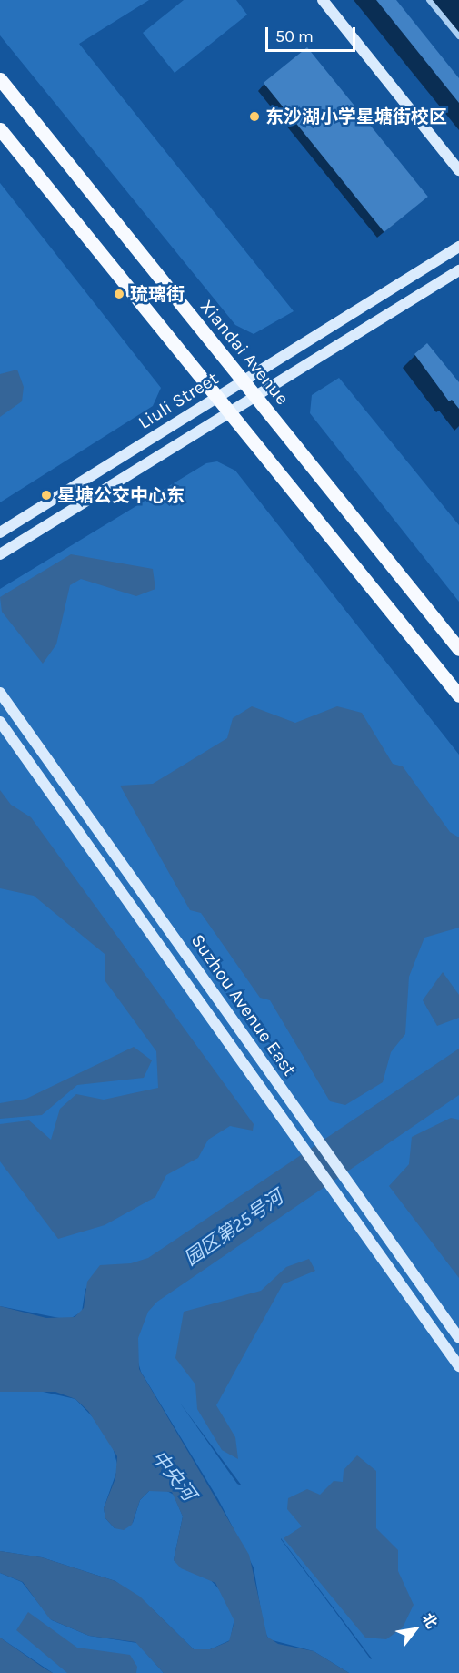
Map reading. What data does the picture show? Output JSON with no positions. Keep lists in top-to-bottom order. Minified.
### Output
{"streets":{"main road":["Xiandai Avenue","Liuli Street","Suzhou Avenue East"]},"crossings":[["Xiandai Avenue","Liuli Street"]],"water":["园区第25号河","中央河"],"places":["东沙湖小学星塘街校区","琉璃街","星塘公交中心东"],"scale_bar":"50 m","north":"top right"}
